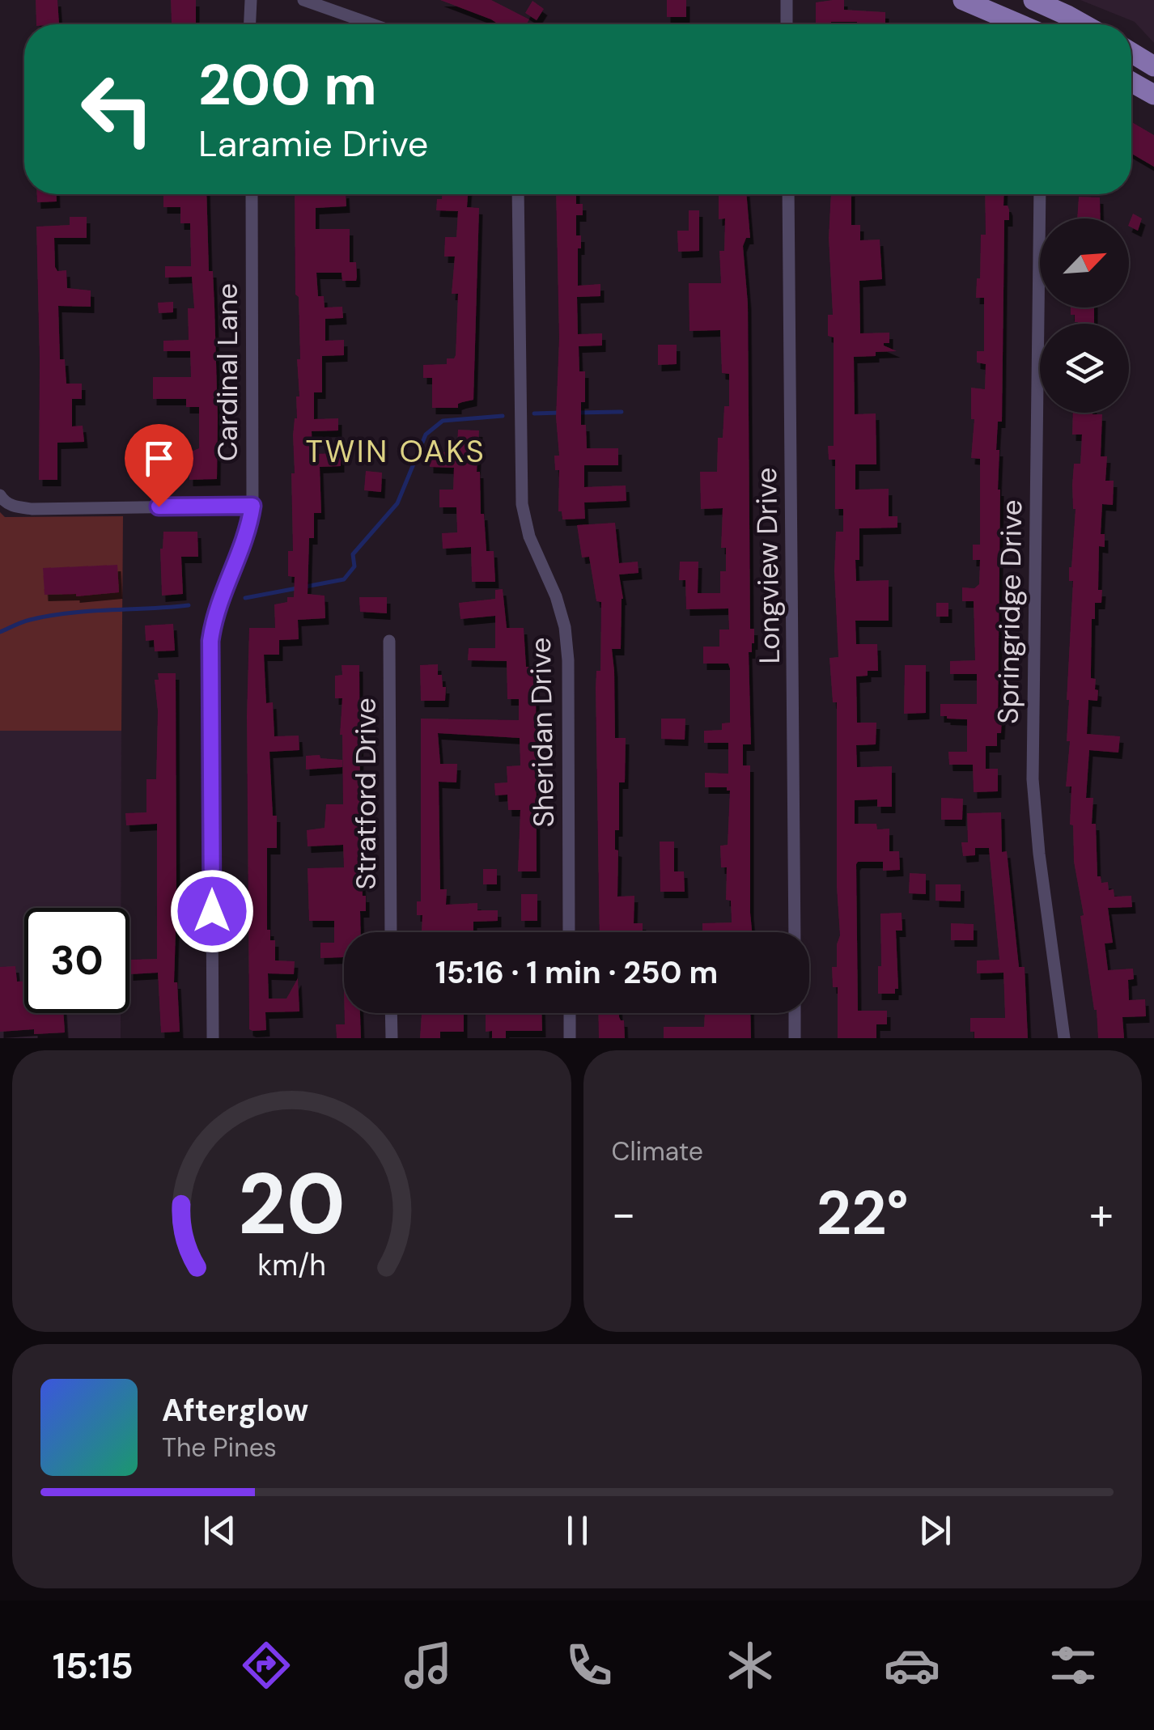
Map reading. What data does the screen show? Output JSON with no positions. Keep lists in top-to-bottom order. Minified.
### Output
{"streets":{"street":["Cardinal Lane","Longview Drive","Springridge Drive","Sheridan Drive","Stratford Drive"]},"districts":["TWIN OAKS"],"north":"top right","page":{"turn":["200 m","Laramie Drive"],"limit":"30","trip":"15:16 · 1 min · 250 m","tile":"Climate","heat":["−","22°","+"],"song":["Afterglow","The Pines"],"tabs":"15:15","gauge":["20","km/h"]}}
